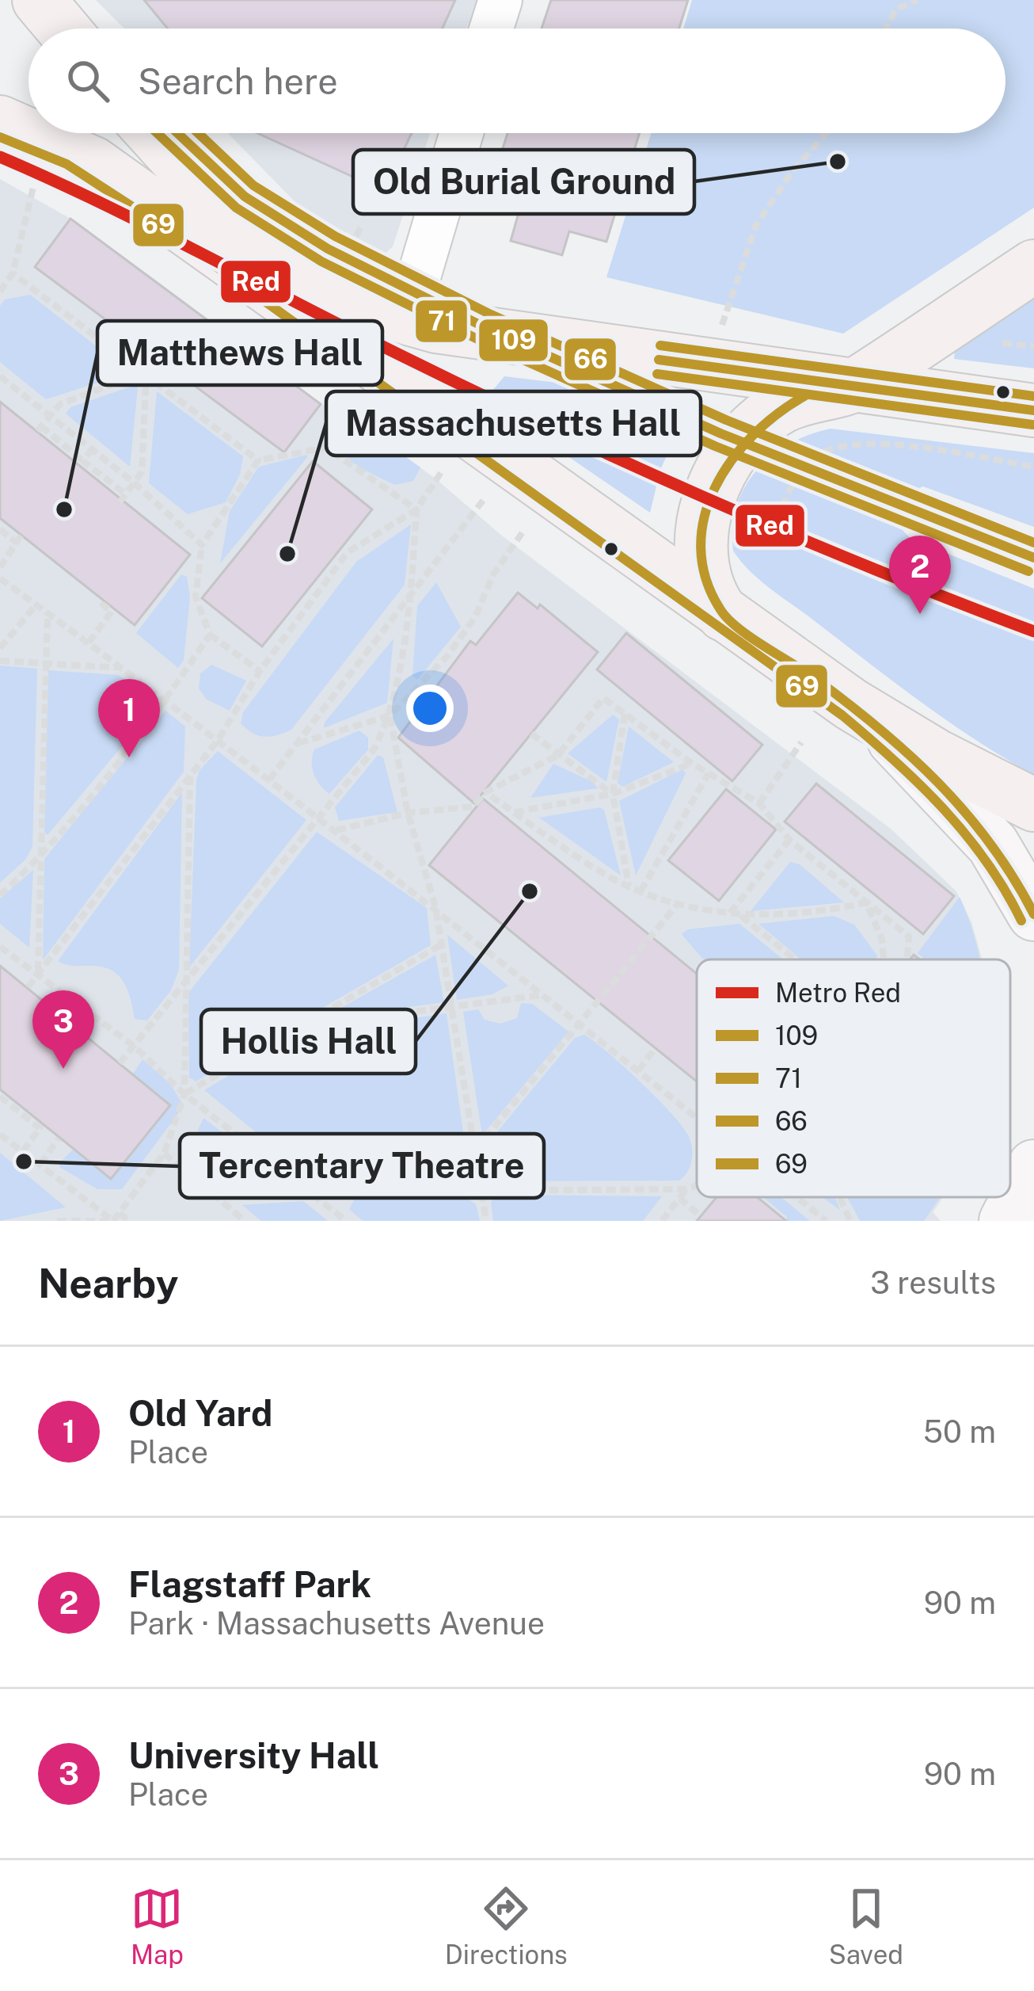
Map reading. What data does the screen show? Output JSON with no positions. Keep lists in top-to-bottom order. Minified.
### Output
{"places":["Old Burial Ground","Matthews Hall","Massachusetts Hall","Hollis Hall","Tercentary Theatre"],"lines":["transit line 109","transit line 71","transit line 66","transit line 69","metro line Red"],"legend":["Metro Red","109","71","66","69"],"page":{"search":"Search here","pins":["2","1","3"],"heading":["Nearby","3 results"],"list":[{"mark":"1","name":"Old Yard","note":"Place","value":"50 m"},{"mark":"2","name":"Flagstaff Park","note":"Park · Massachusetts Avenue","value":"90 m"},{"mark":"3","name":"University Hall","note":"Place","value":"90 m"}],"nav":["Map","Directions","Saved"]}}
